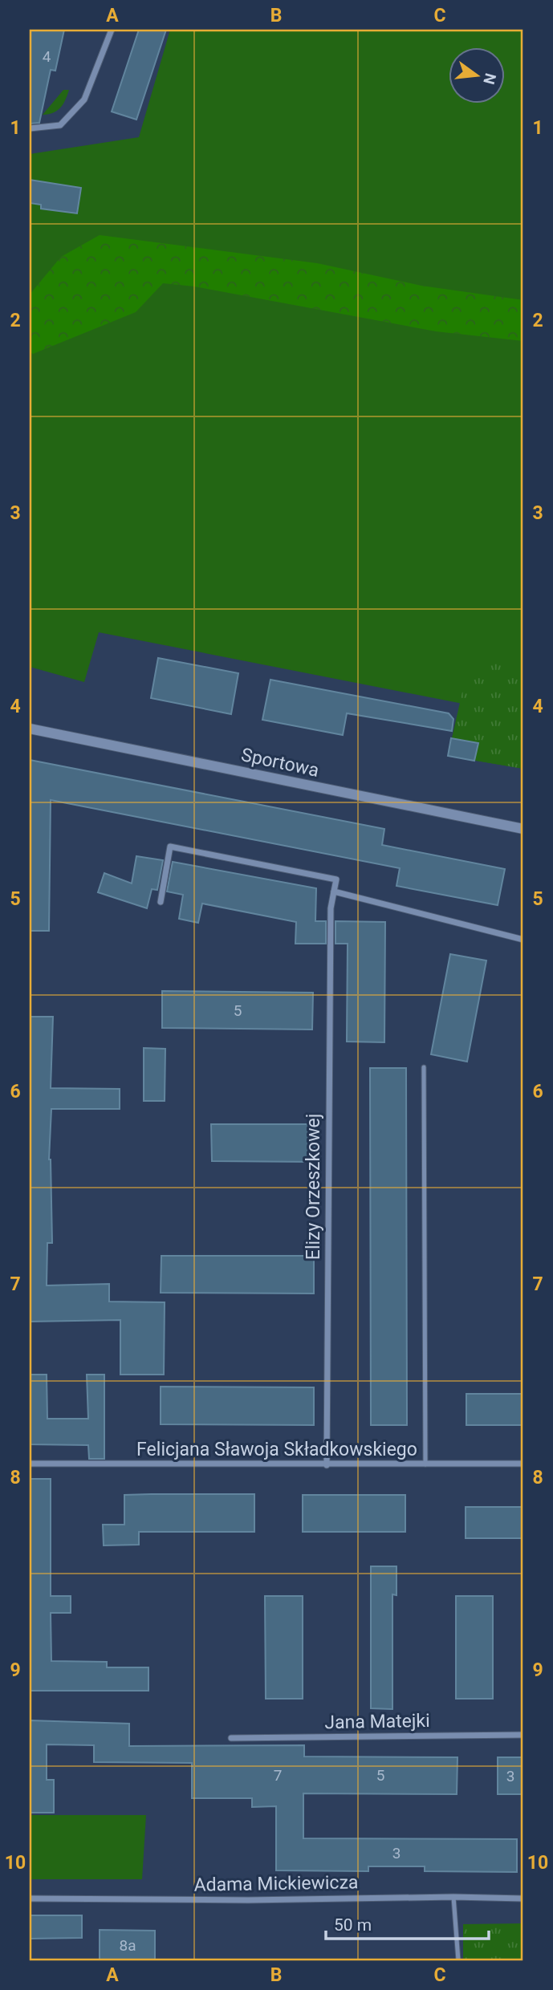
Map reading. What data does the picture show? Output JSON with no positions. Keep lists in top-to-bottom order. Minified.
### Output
{"streets":{"street":["Sportowa","Elizy Orzeszkowej","Felicjana Sławoja Składkowskiego","Jana Matejki","Adama Mickiewicza"]},"crossings":[["Elizy Orzeszkowej","Felicjana Sławoja Składkowskiego"]],"house_numbers":["4","5","7","5","3","3","8a"],"scale_bar":"50 m","north":"right","grid":{"columns":["A","B","C"],"rows":["1","2","3","4","5","6","7","8","9","10"]}}
